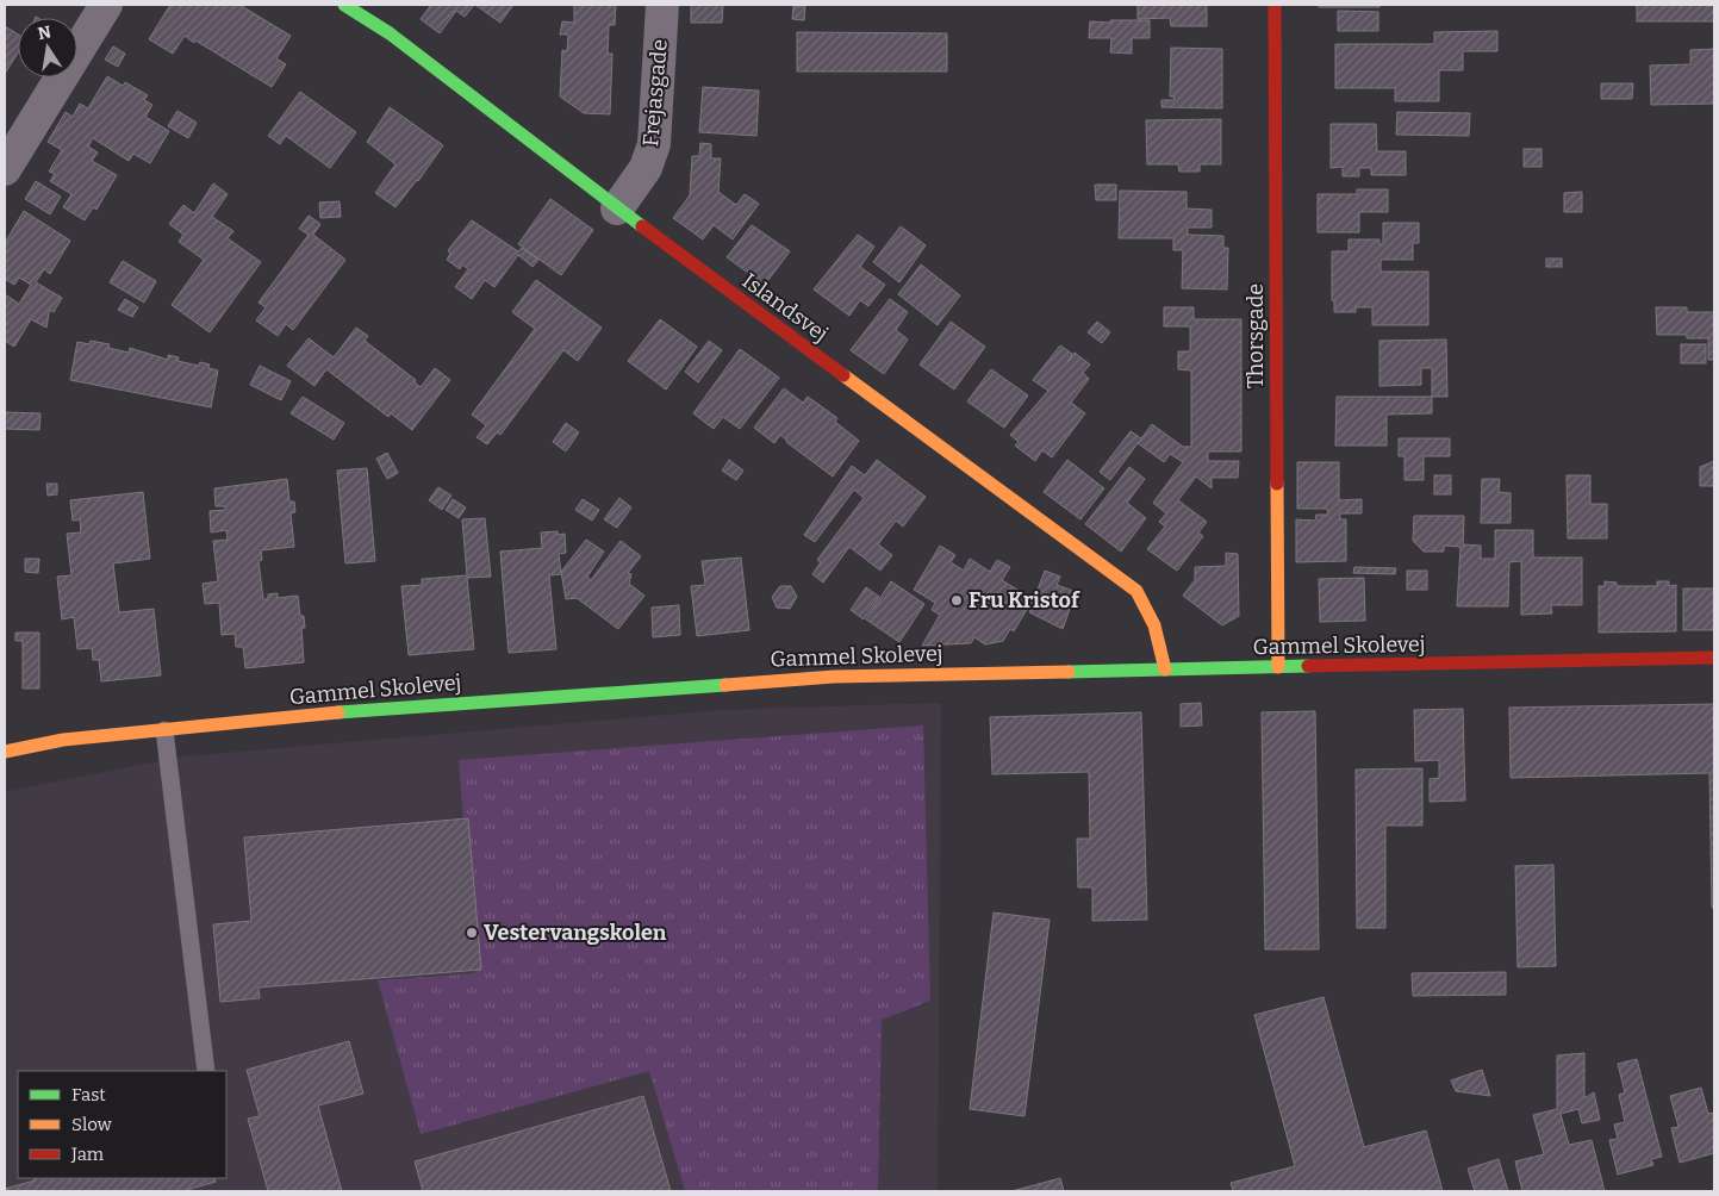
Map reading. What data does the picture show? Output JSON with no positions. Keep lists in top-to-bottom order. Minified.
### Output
{"streets":{"street":["Frejasgade","Islandsvej","Thorsgade","Gammel Skolevej"]},"crossings":[["Frejasgade","Islandsvej"],["Islandsvej","Gammel Skolevej"],["Thorsgade","Gammel Skolevej"]],"places":["Fru Kristof","Vestervangskolen"],"legend":["Fast","Slow","Jam"],"north":"top"}
